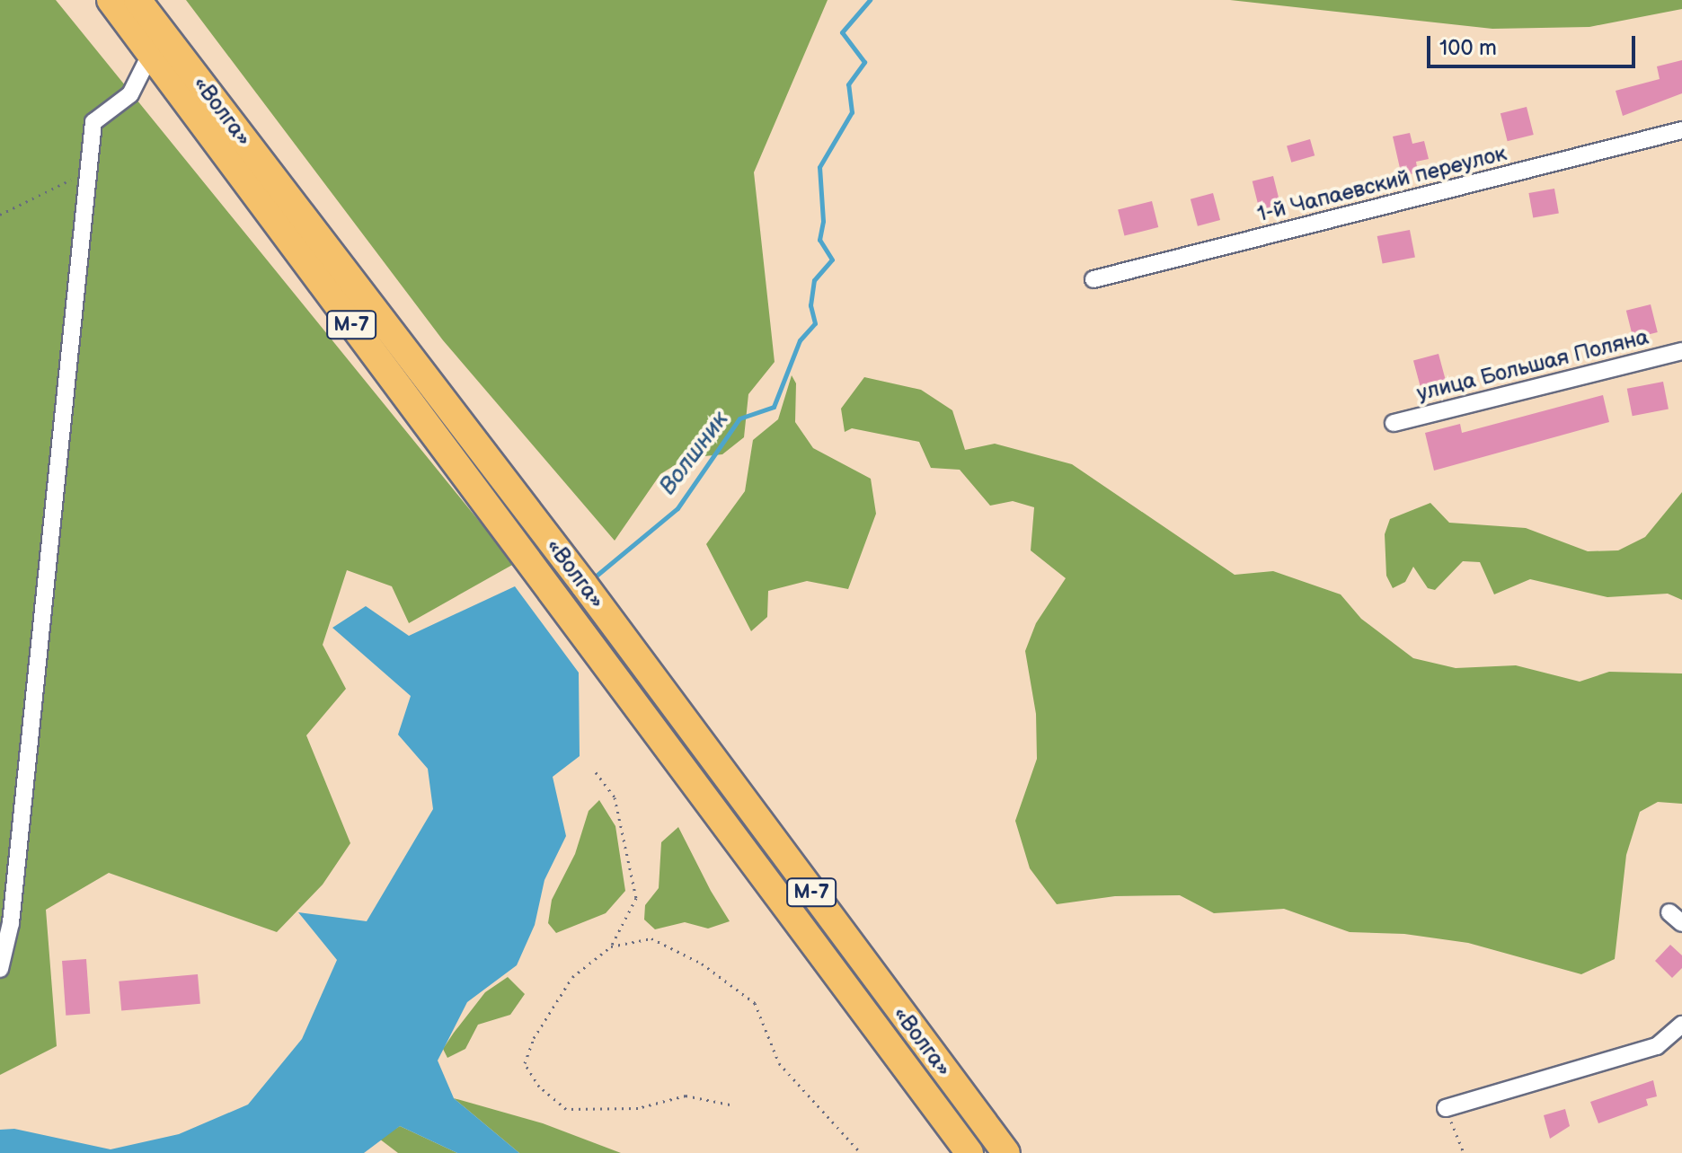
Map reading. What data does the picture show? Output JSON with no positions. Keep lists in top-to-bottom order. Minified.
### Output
{"streets":{"highway":["«Волга»","М-7"],"street":["1-й Чапаевский переулок","улица Большая Поляна"]},"water":["Волшник"],"scale_bar":"100 m"}
